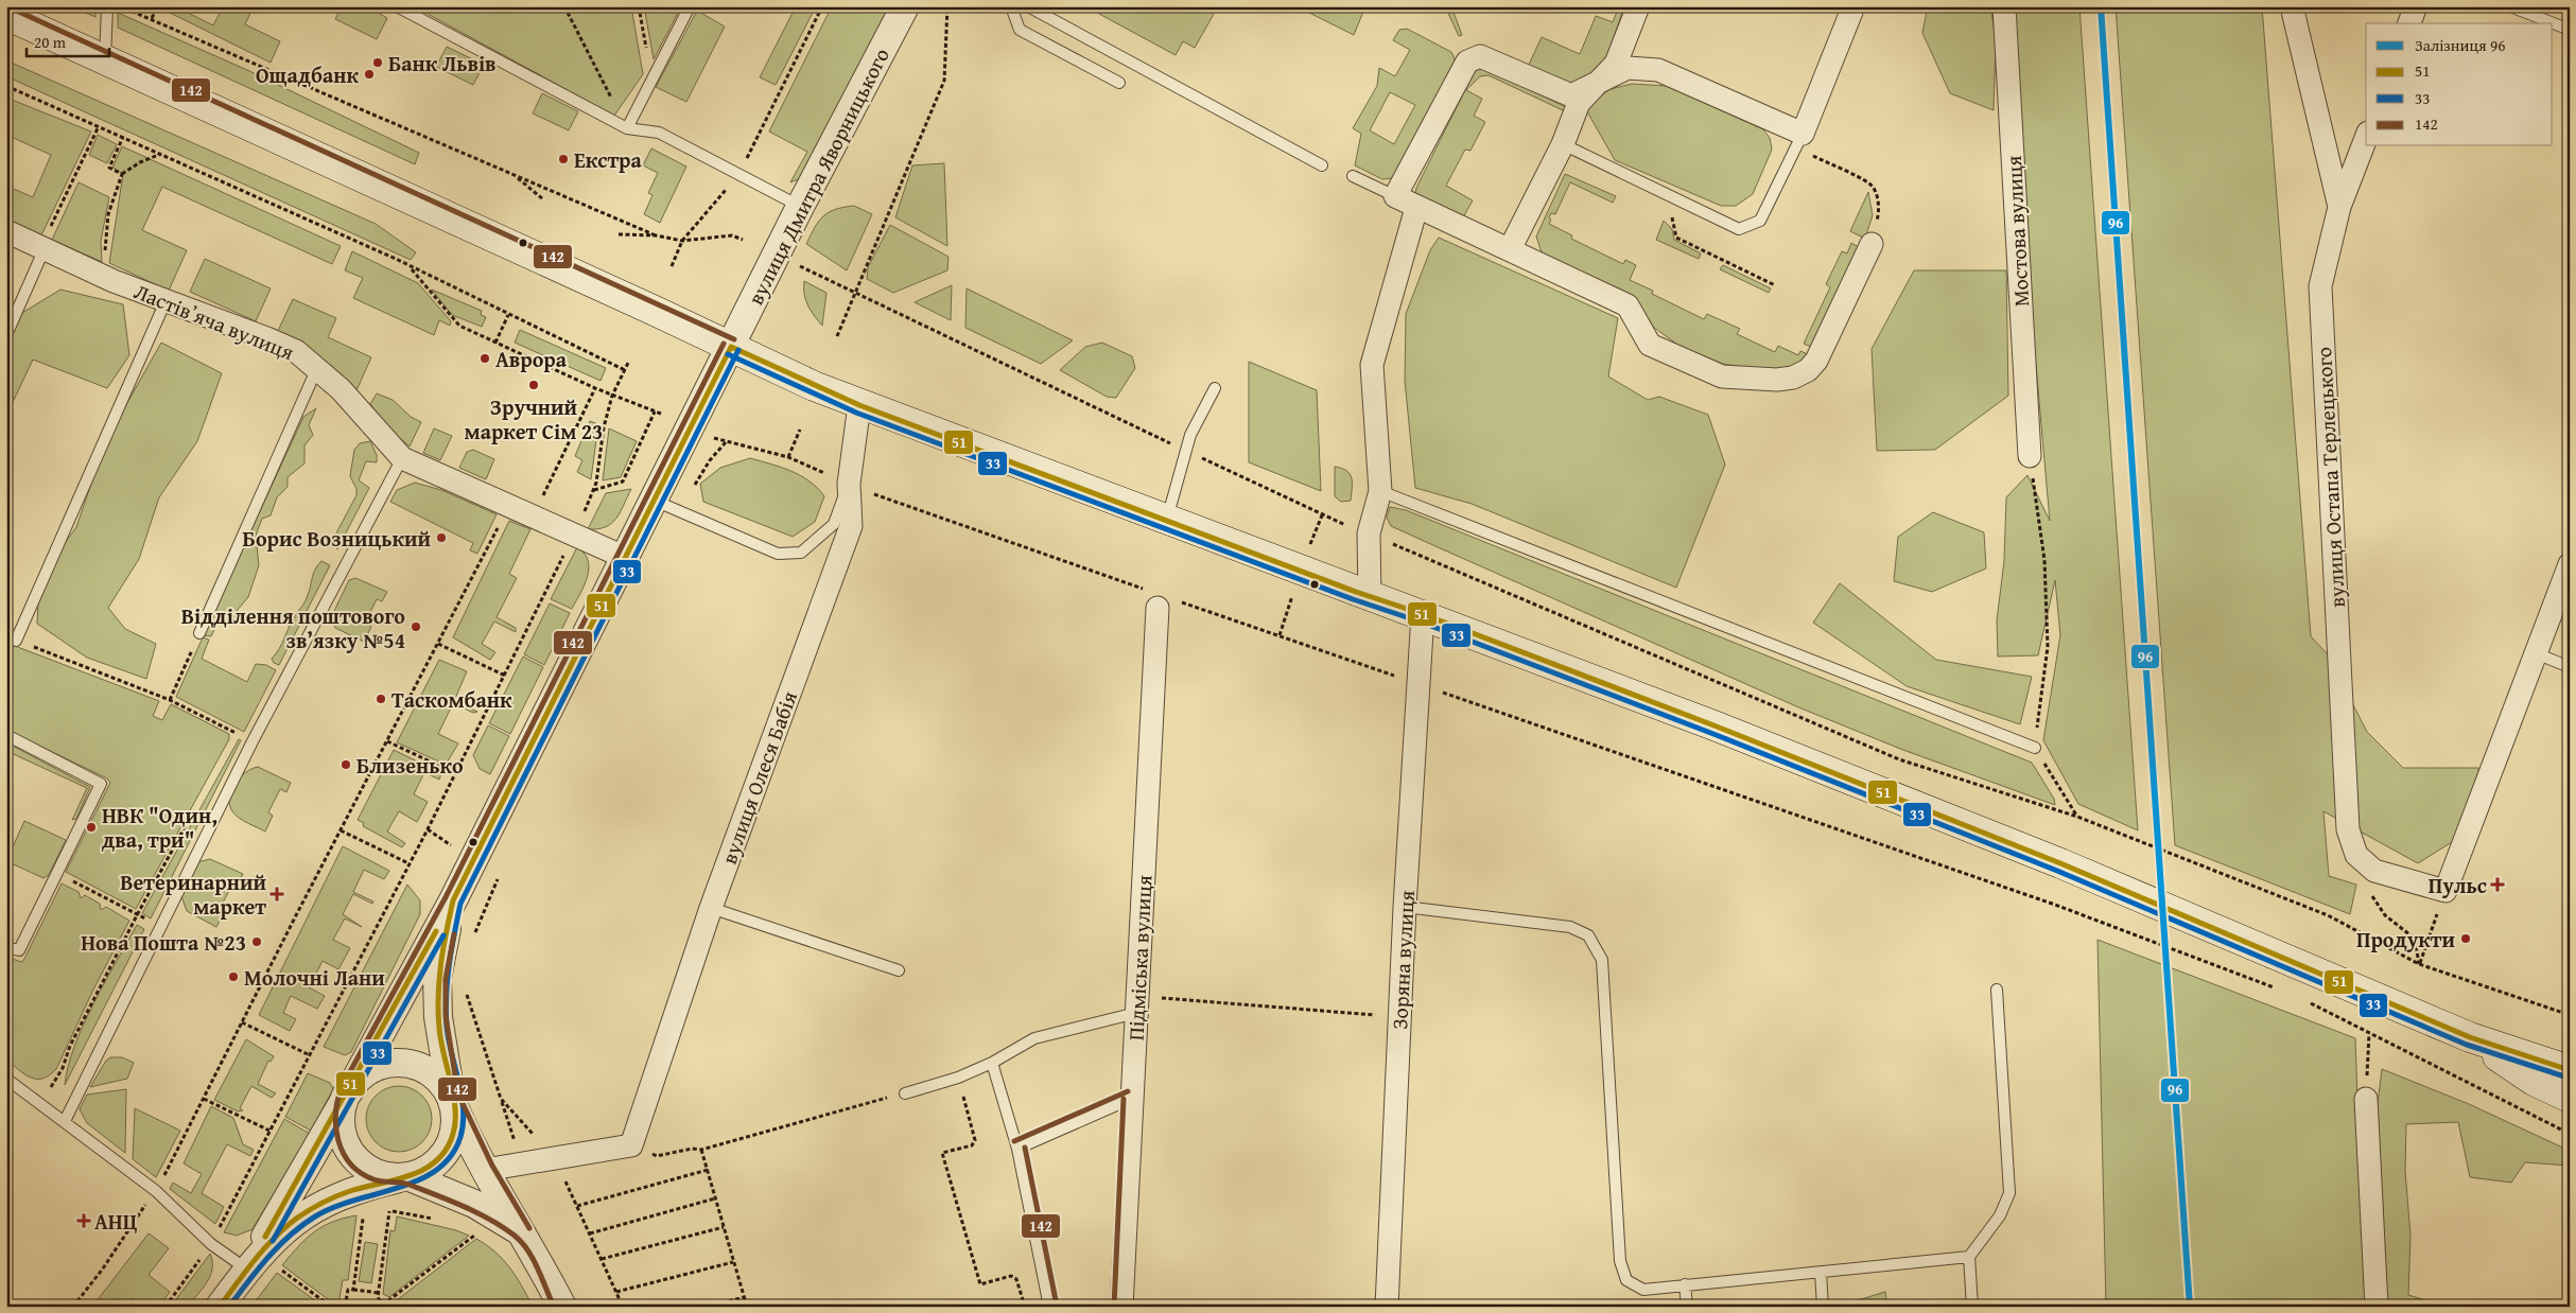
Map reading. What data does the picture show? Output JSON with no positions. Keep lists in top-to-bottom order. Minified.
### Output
{"streets":{"street":["вулиця Дмитра Яворницького","Мостова вулиця","Ластівʼяча вулиця","вулиця Остапа Терлецького","вулиця Олеся Бабія","Підміська вулиця","Зоряна вулиця"]},"crossings":[["вулиця Дмитра Яворницького","Ластівʼяча вулиця"]],"places":{"other":["Банк Львів","Ощадбанк","Екстра","Аврора","Зручний маркет Сім 23","Борис Возницький","Відділення поштового зв’язку №54","Таскомбанк","Близенько","НВК \"Один, два, три\"","Продукти","Нова Пошта №23","Молочні Лани"],"health":["Пульс","Ветеринарний маркет","АНЦ"]},"lines":["rail line 96","transit line 142","transit line 51","transit line 33"],"legend":["Залізниця 96","51","33","142"],"scale_bar":"20 m"}
